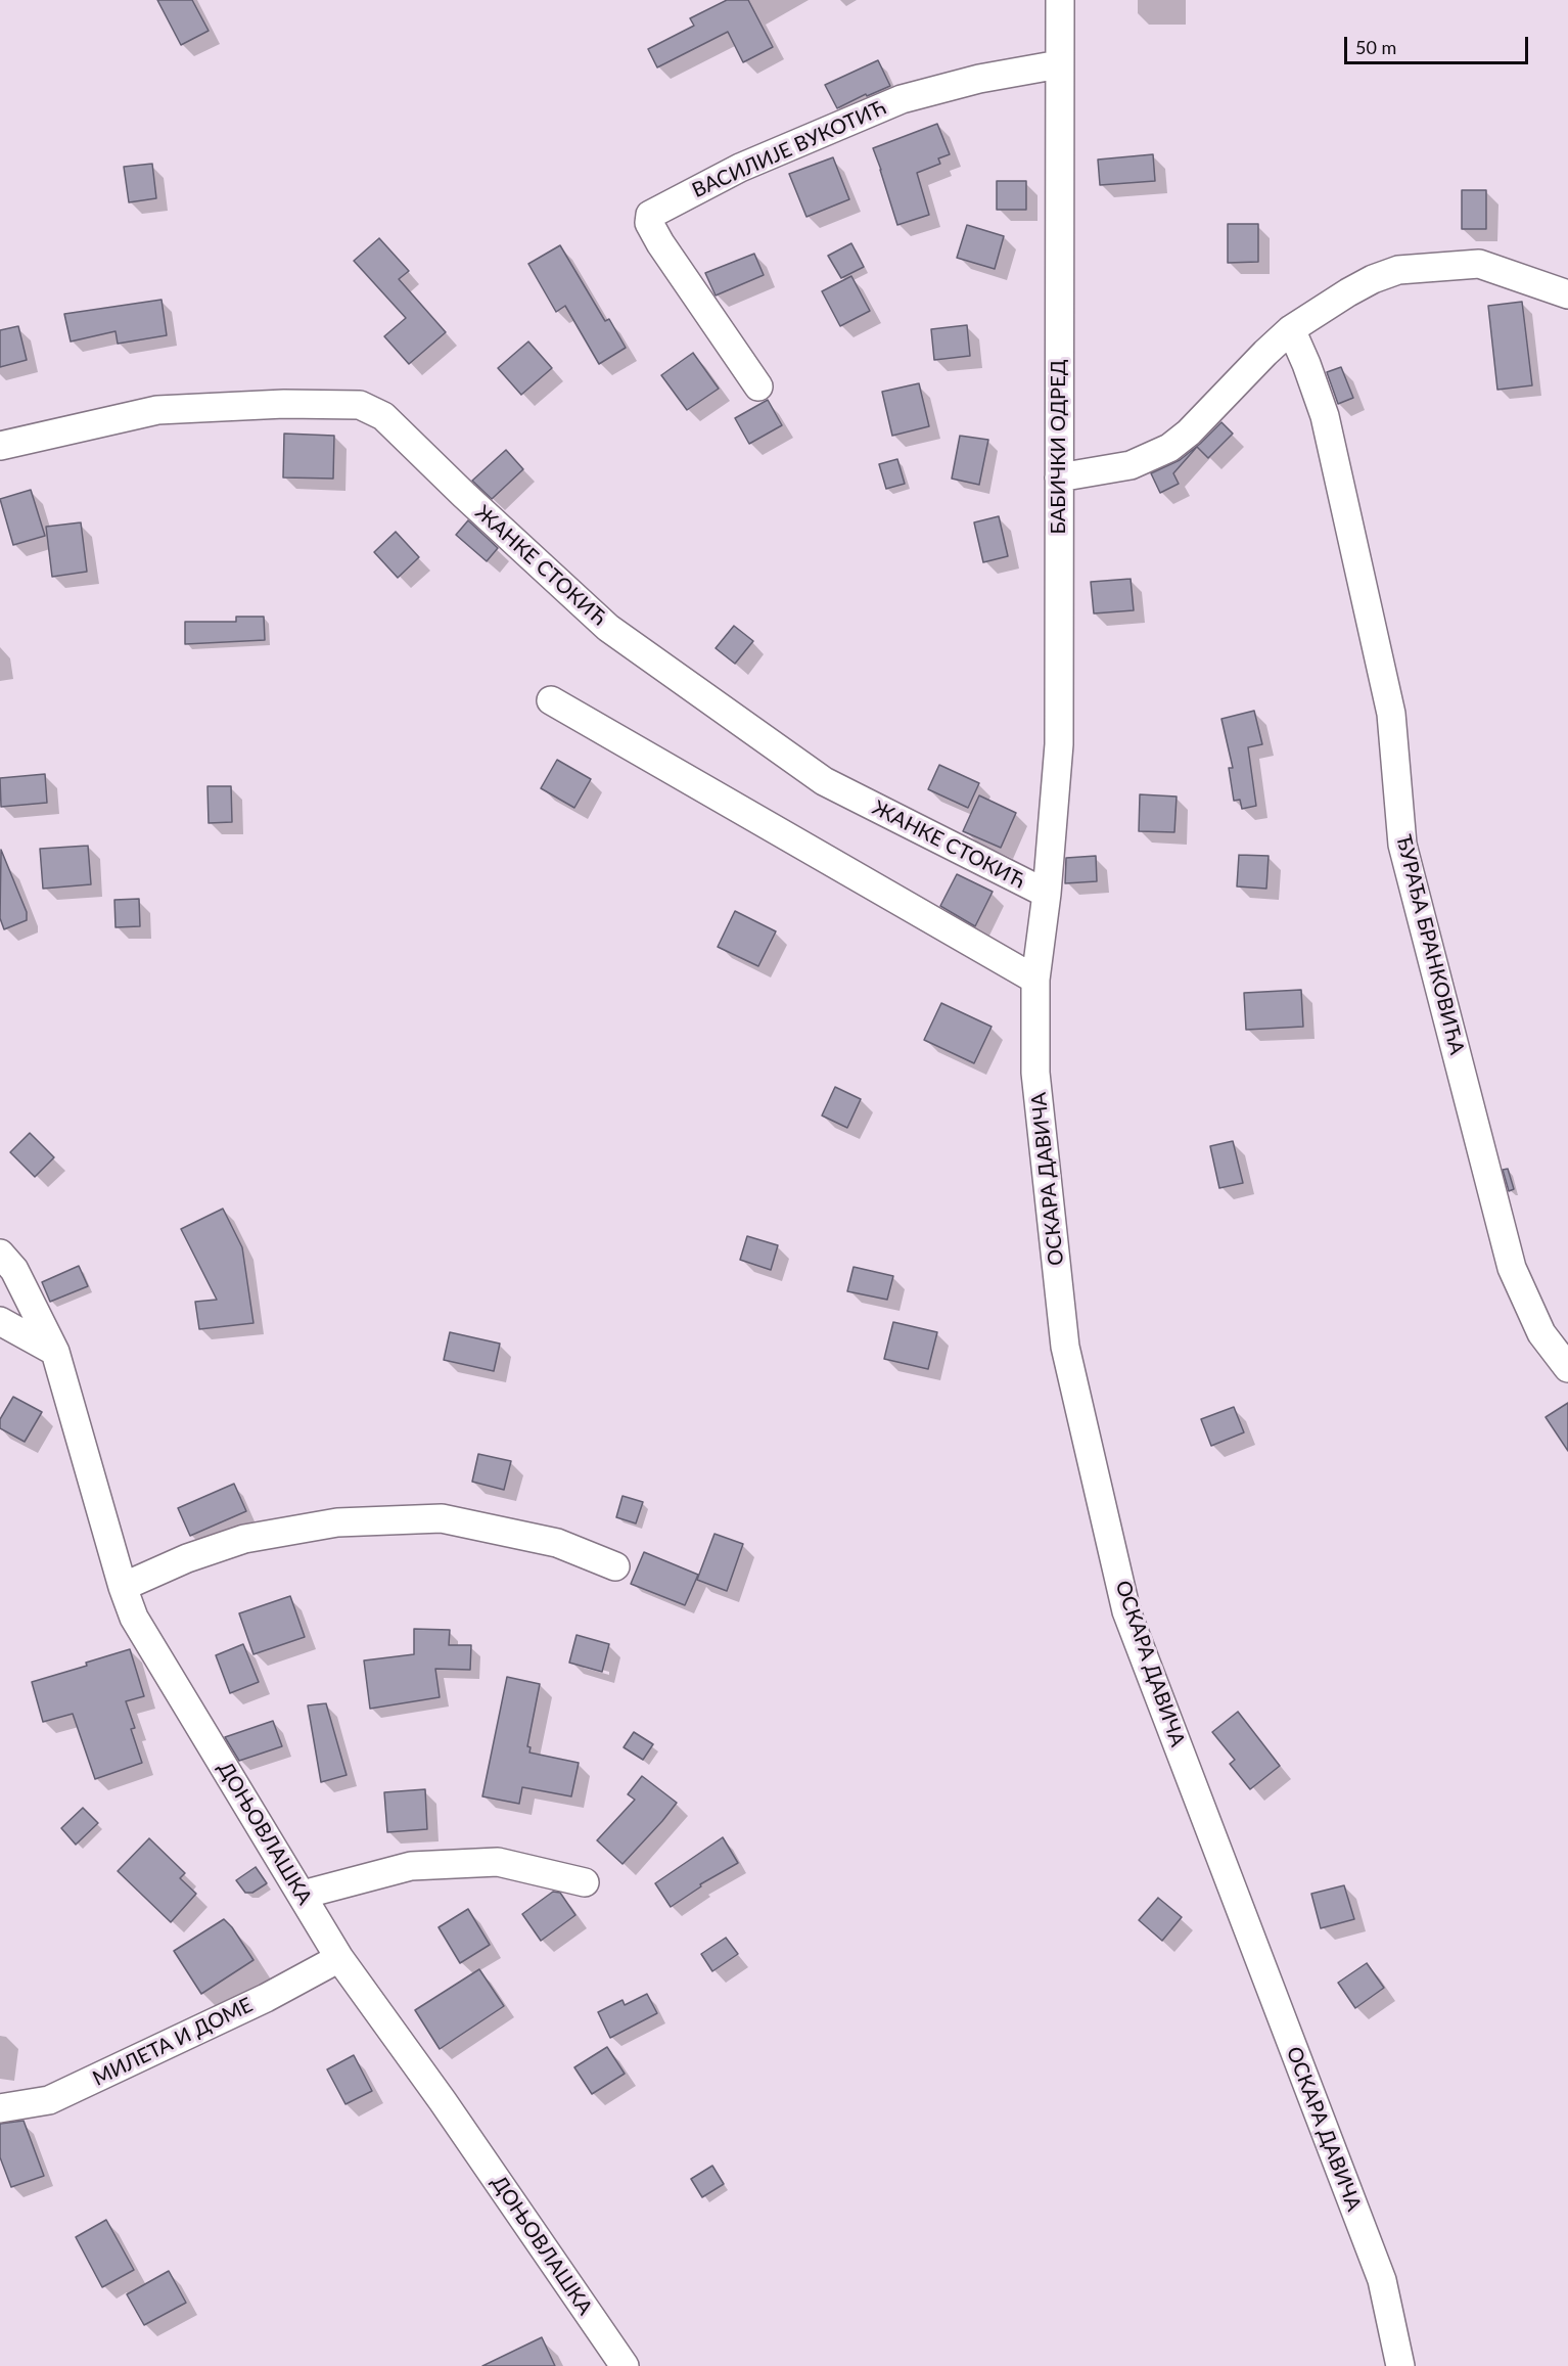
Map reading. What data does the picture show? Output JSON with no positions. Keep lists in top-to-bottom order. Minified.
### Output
{"streets":{"street":["ВАСИЛИЈЕ ВУКОТИЋ","БАБИЧКИ ОДРЕД","ЖАНКЕ СТОКИЋ","ЂУРАЂА БРАНКОВИЋА","ОСКАРА ДАВИЧА","ДОЊОВЛАШКА","МИЛЕТА И ДОМЕ"]},"crossings":[["ВАСИЛИЈЕ ВУКОТИЋ","БАБИЧКИ ОДРЕД"],["БАБИЧКИ ОДРЕД","ЖАНКЕ СТОКИЋ"],["БАБИЧКИ ОДРЕД","ОСКАРА ДАВИЧА"],["ЖАНКЕ СТОКИЋ","ОСКАРА ДАВИЧА"],["ДОЊОВЛАШКА","МИЛЕТА И ДОМЕ"]],"scale_bar":"50 m"}
